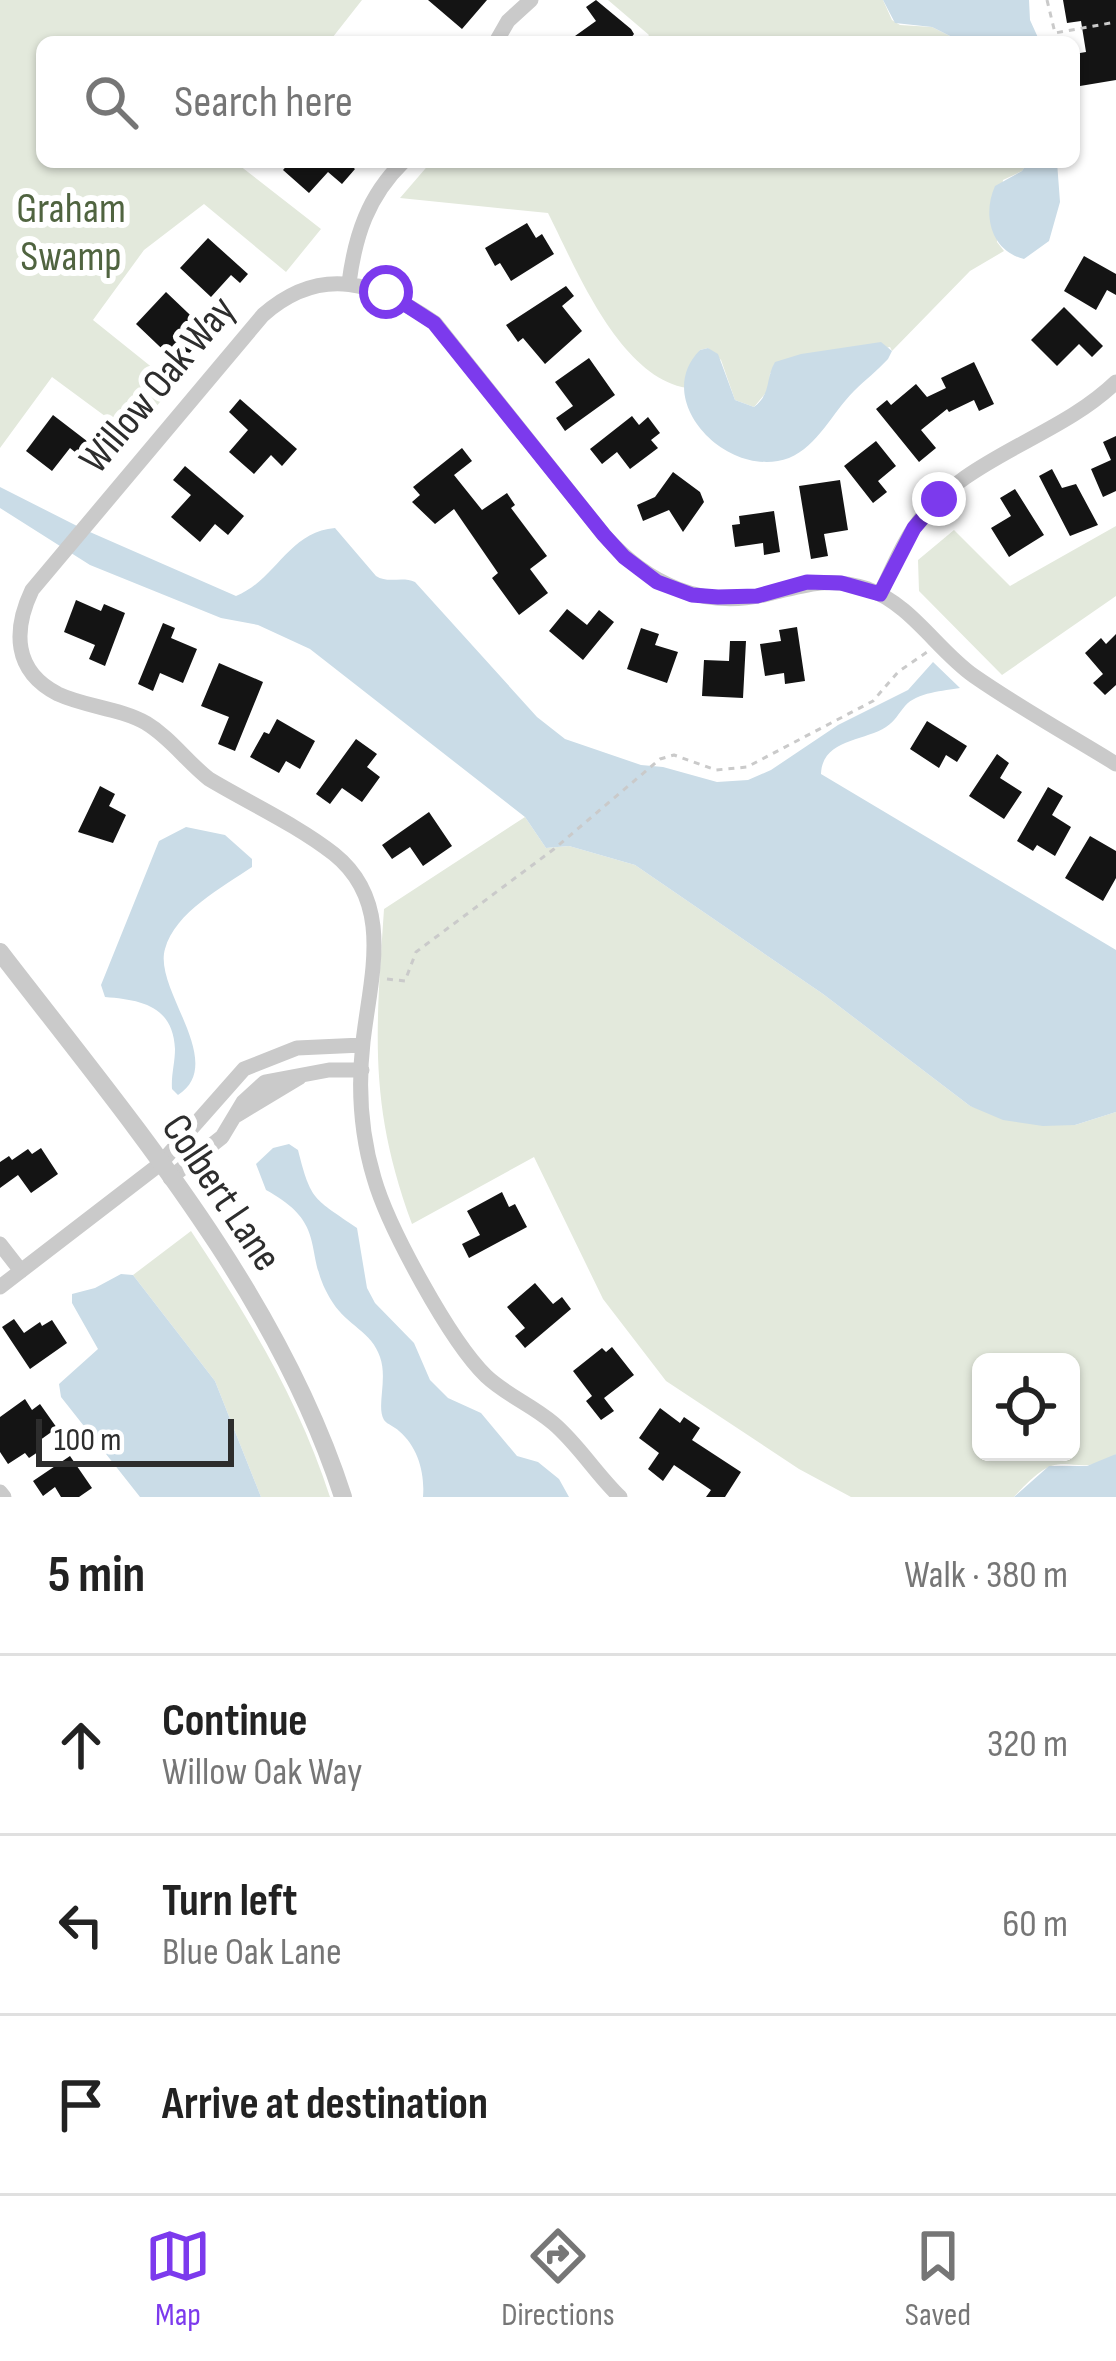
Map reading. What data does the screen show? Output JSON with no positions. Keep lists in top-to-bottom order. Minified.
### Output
{"streets":{"street":["Willow Oak Way","Colbert Lane"]},"parks":["Graham Swamp"],"scale_bar":"100 m","page":{"search":"Search here","scale":"100 m","heading":["5 min","Walk · 380 m"],"list":[["Continue","Willow Oak Way","320 m"],["Turn left","Blue Oak Lane","60 m"],"Arrive at destination"],"nav":["Map","Directions","Saved"]}}
